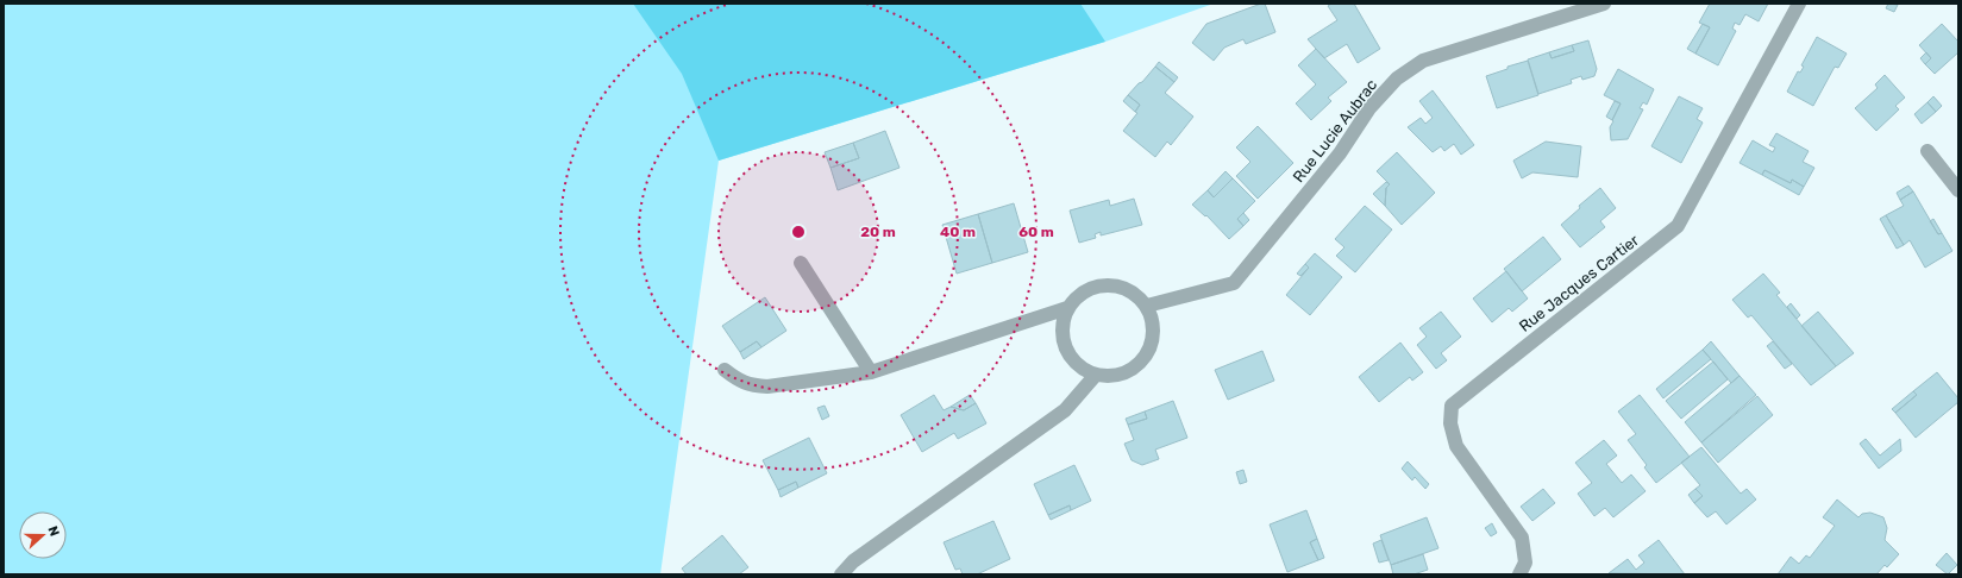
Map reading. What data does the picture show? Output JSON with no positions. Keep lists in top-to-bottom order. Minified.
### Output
{"streets":{"street":["Rue Lucie Aubrac","Rue Jacques Cartier"]},"north":"right","rings":["20 m","40 m","60 m"]}
